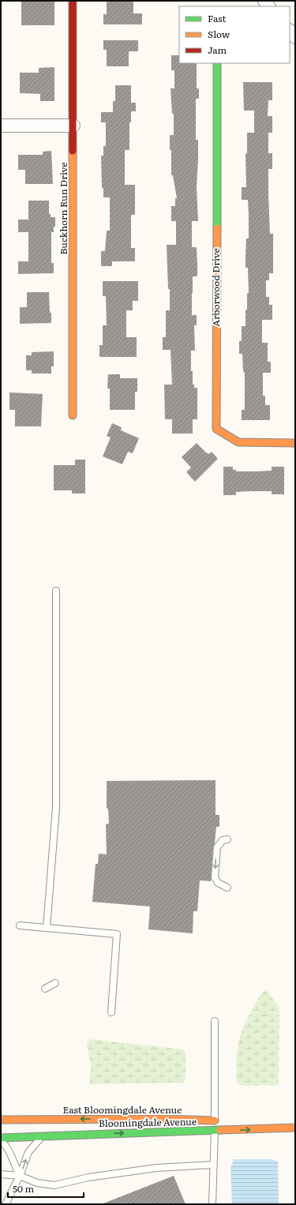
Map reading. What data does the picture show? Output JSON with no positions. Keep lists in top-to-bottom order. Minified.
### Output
{"streets":{"street":["Buckhorn Run Drive","Arborwood Drive","East Bloomingdale Avenue","Bloomingdale Avenue"]},"one_way":["East Bloomingdale Avenue","Bloomingdale Avenue"],"legend":["Fast","Slow","Jam"],"scale_bar":"50 m"}
